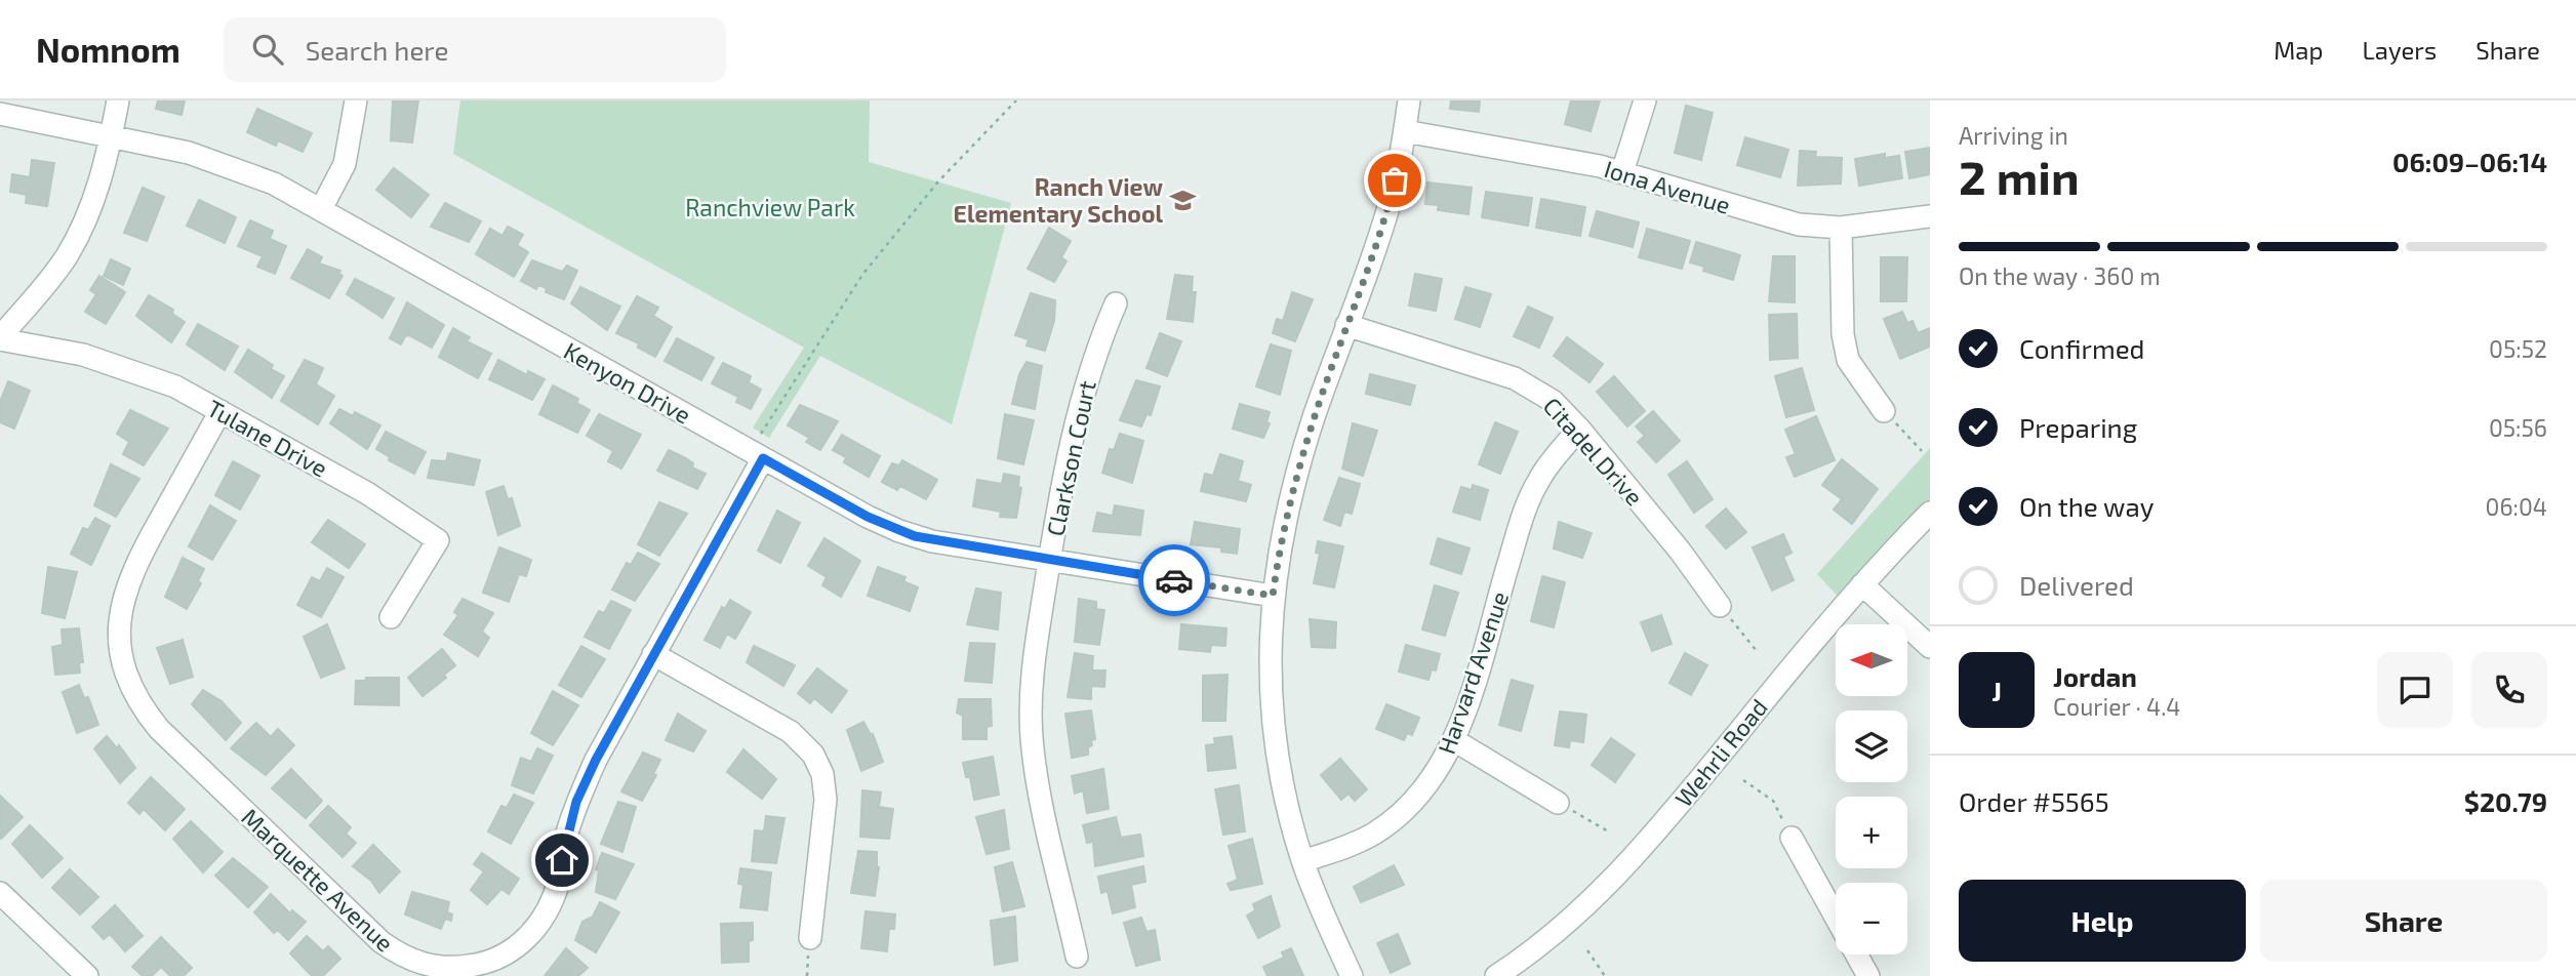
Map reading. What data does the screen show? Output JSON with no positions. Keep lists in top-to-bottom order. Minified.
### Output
{"streets":{"street":["Iona Avenue","Kenyon Drive","Tulane Drive","Citadel Drive","Clarkson Court","Harvard Avenue","Wehrli Road","Marquette Avenue"]},"crossings":[["Kenyon Drive","Clarkson Court"],["Kenyon Drive","Marquette Avenue"],["Tulane Drive","Marquette Avenue"],["Citadel Drive","Harvard Avenue"]],"parks":["Ranchview Park"],"places":{"school or university":["Ranch View Elementary School"]},"north":"left","page":{"header":"Nomnom","search":"Search here","nav":["Map","Layers","Share"],"heading":["2 min","Arriving in","06:09–06:14"],"panel":["Jordan","Courier · 4.4","Order #5565","$20.79"],"bar":"On the way · 360 m","list":[["Confirmed","05:52"],["Preparing","05:56"],["On the way","06:04"],"Delivered"],"map_buttons":["+","−"],"round":"J","buttons":["Help","Share"]}}
